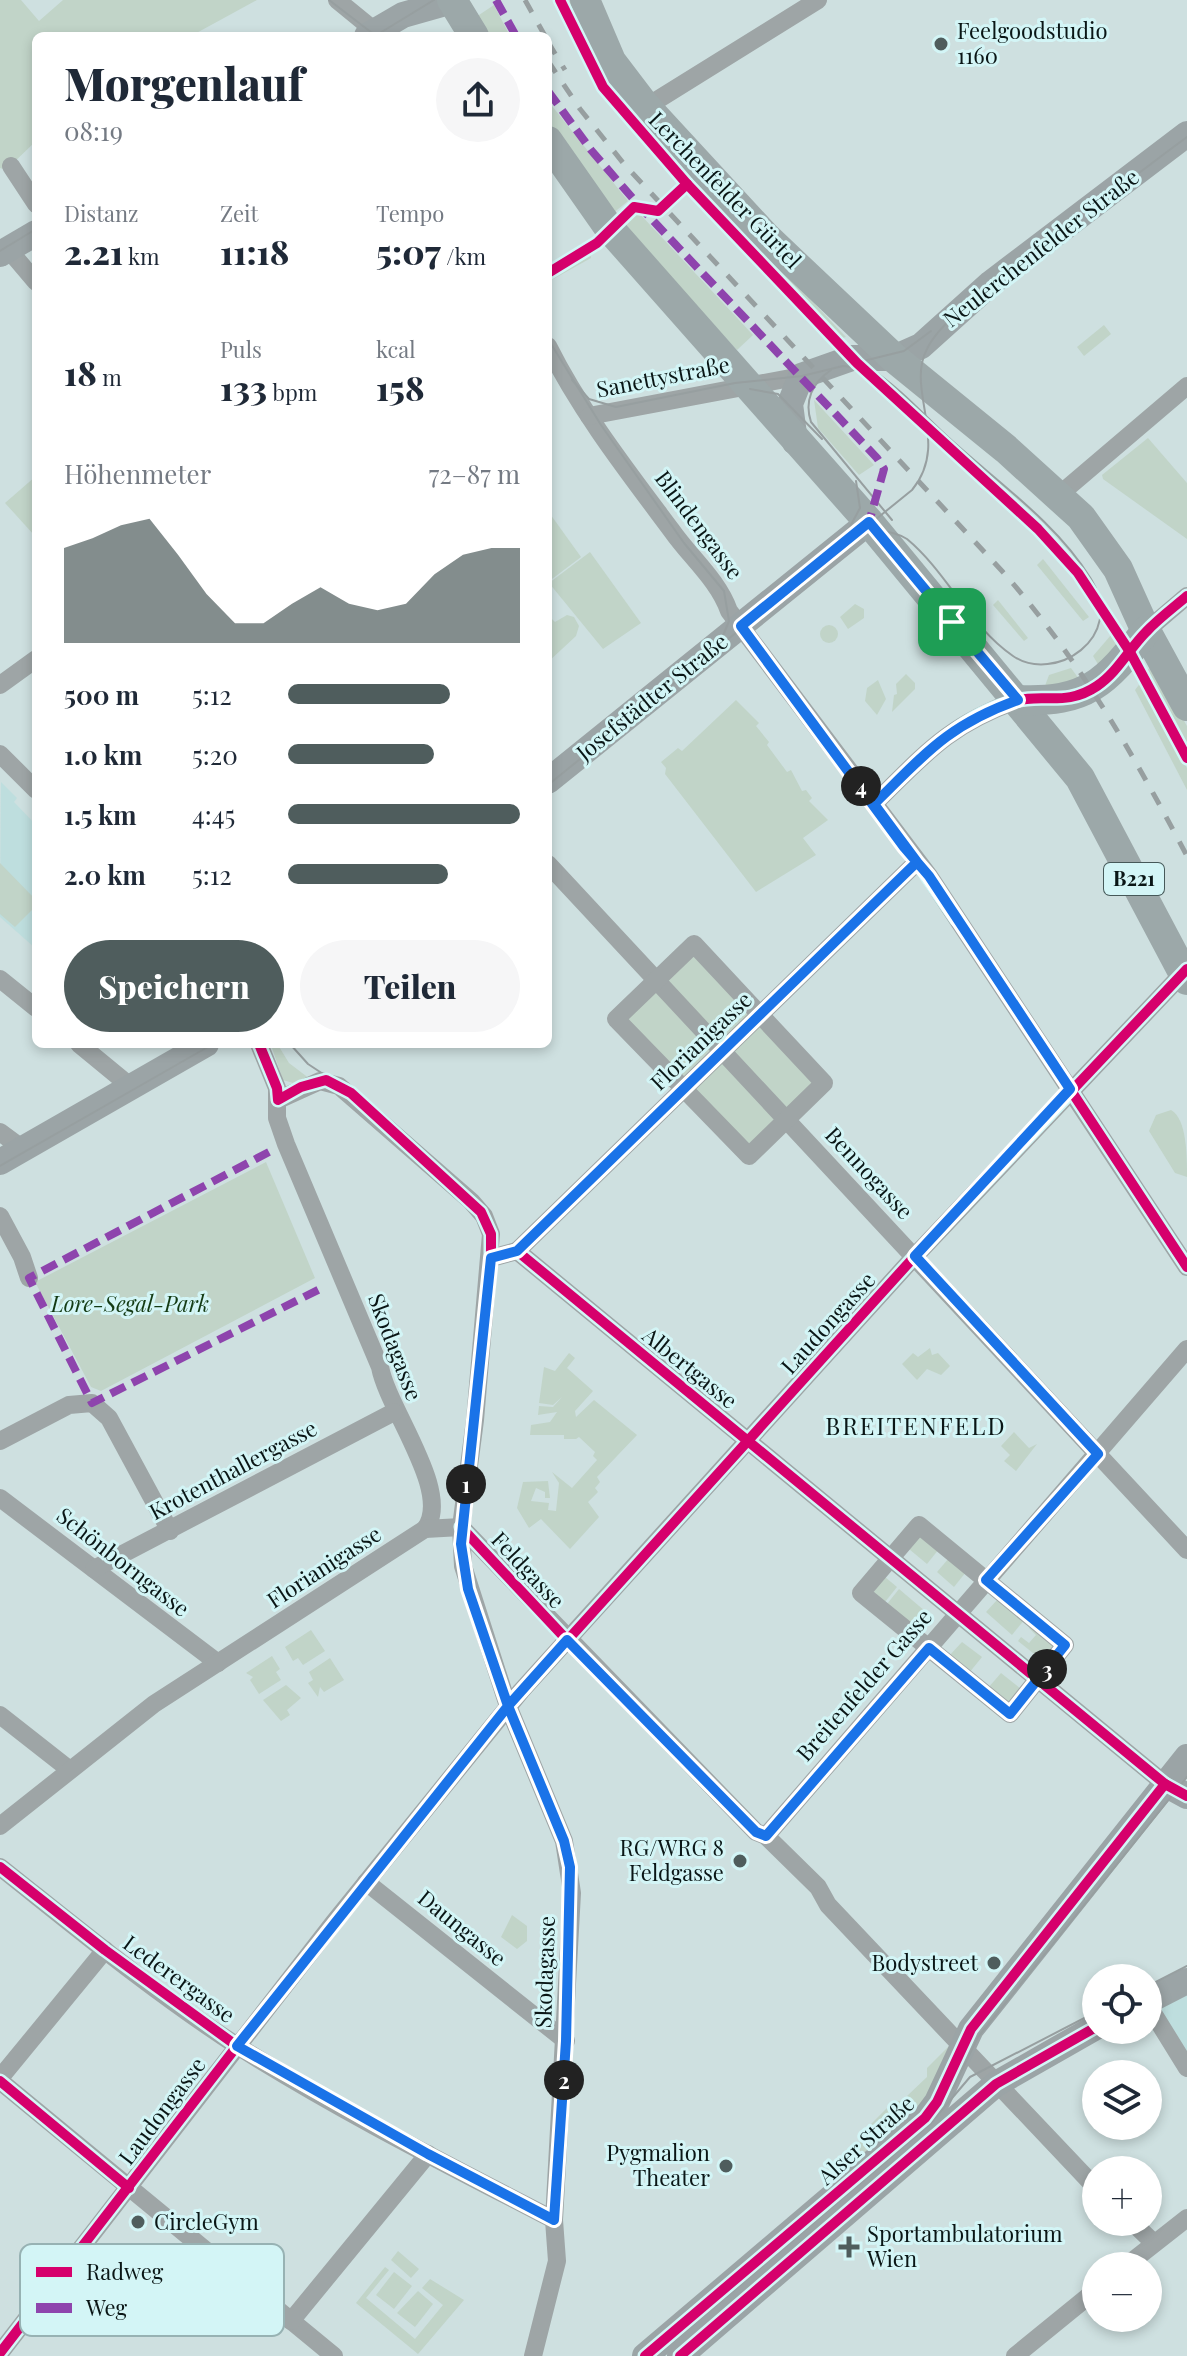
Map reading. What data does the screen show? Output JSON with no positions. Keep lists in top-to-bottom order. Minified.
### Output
{"streets":{"main road":["Lerchenfelder Gürtel","Neulerchenfelder Straße","Josefstädter Straße","B221","Alser Straße"],"street":["Sanettystraße","Blindengasse","Florianigasse","Bennogasse","Laudongasse","Skodagasse","Albertgasse","Krotenthallergasse","Schönborngasse","Feldgasse","Breitenfelder Gasse","Daungasse","Lederergasse"]},"crossings":[["Lerchenfelder Gürtel","Neulerchenfelder Straße"],["Sanettystraße","Blindengasse"],["Sanettystraße","B221"],["Blindengasse","Josefstädter Straße"],["Blindengasse","Florianigasse"],["Blindengasse","Laudongasse"],["Josefstädter Straße","B221"],["B221","Laudongasse"],["Florianigasse","Bennogasse"],["Florianigasse","Skodagasse"],["Florianigasse","Albertgasse"],["Florianigasse","Schönborngasse"],["Florianigasse","Feldgasse"],["Bennogasse","Laudongasse"],["Bennogasse","Breitenfelder Gasse"],["Laudongasse","Skodagasse"],["Laudongasse","Albertgasse"],["Laudongasse","Feldgasse"],["Laudongasse","Daungasse"],["Laudongasse","Lederergasse"],["Skodagasse","Krotenthallergasse"],["Skodagasse","Feldgasse"],["Skodagasse","Daungasse"],["Skodagasse","Lederergasse"],["Albertgasse","Breitenfelder Gasse"],["Albertgasse","Alser Straße"],["Krotenthallergasse","Schönborngasse"],["Feldgasse","Breitenfelder Gasse"],["Feldgasse","Alser Straße"]],"districts":["BREITENFELD"],"parks":["Lore-Segal-Park"],"places":{"other":["Feelgoodstudio 1160","RG/WRG 8 Feldgasse","Bodystreet","Pygmalion Theater","CircleGym"],"health":["Sportambulatorium Wien"]},"legend":["Radweg","Weg"],"page":{"heading":["Morgenlauf","08:19"],"stats":[["Distanz","2.21 km"],["Zeit","11:18"],["Tempo","5:07 /km"],["18 m"],["Puls","133 bpm"],["kcal","158"]],"chart":["Höhenmeter","72–87 m"],"list":[{"name":"500 m","note":"5:12"},{"name":"1.0 km","note":"5:20"},{"name":"1.5 km","note":"4:45"},{"name":"2.0 km","note":"5:12"}],"pins":["4","1","3","2"],"buttons":["Speichern","Teilen"],"map_buttons":["+","−"]}}
